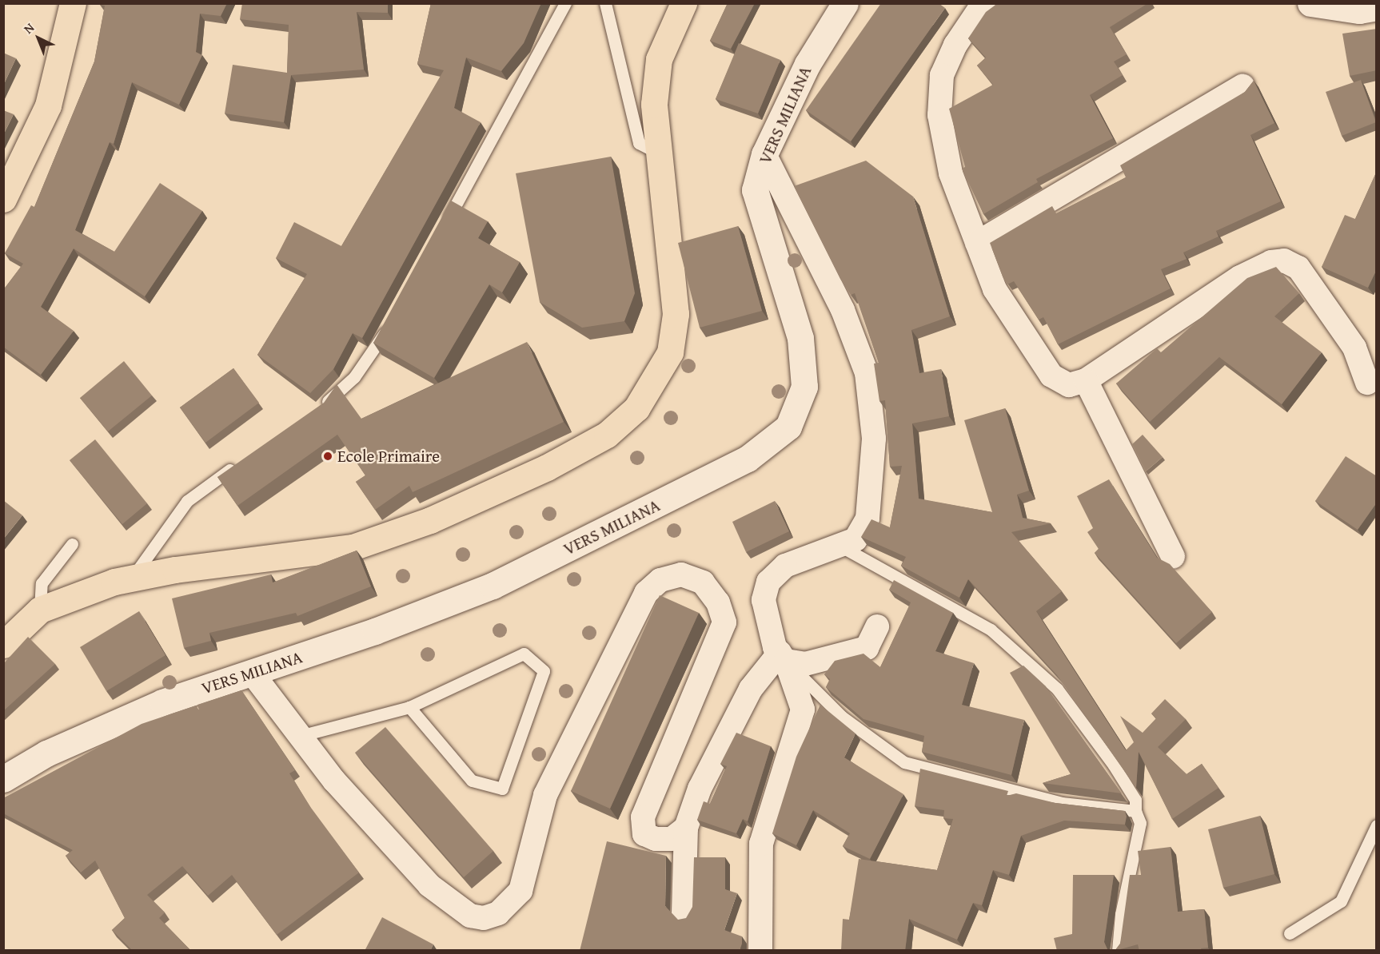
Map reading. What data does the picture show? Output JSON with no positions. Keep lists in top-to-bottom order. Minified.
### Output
{"streets":{"main road":["VERS MILIANA"]},"places":["Ecole Primaire"],"north":"top left"}
